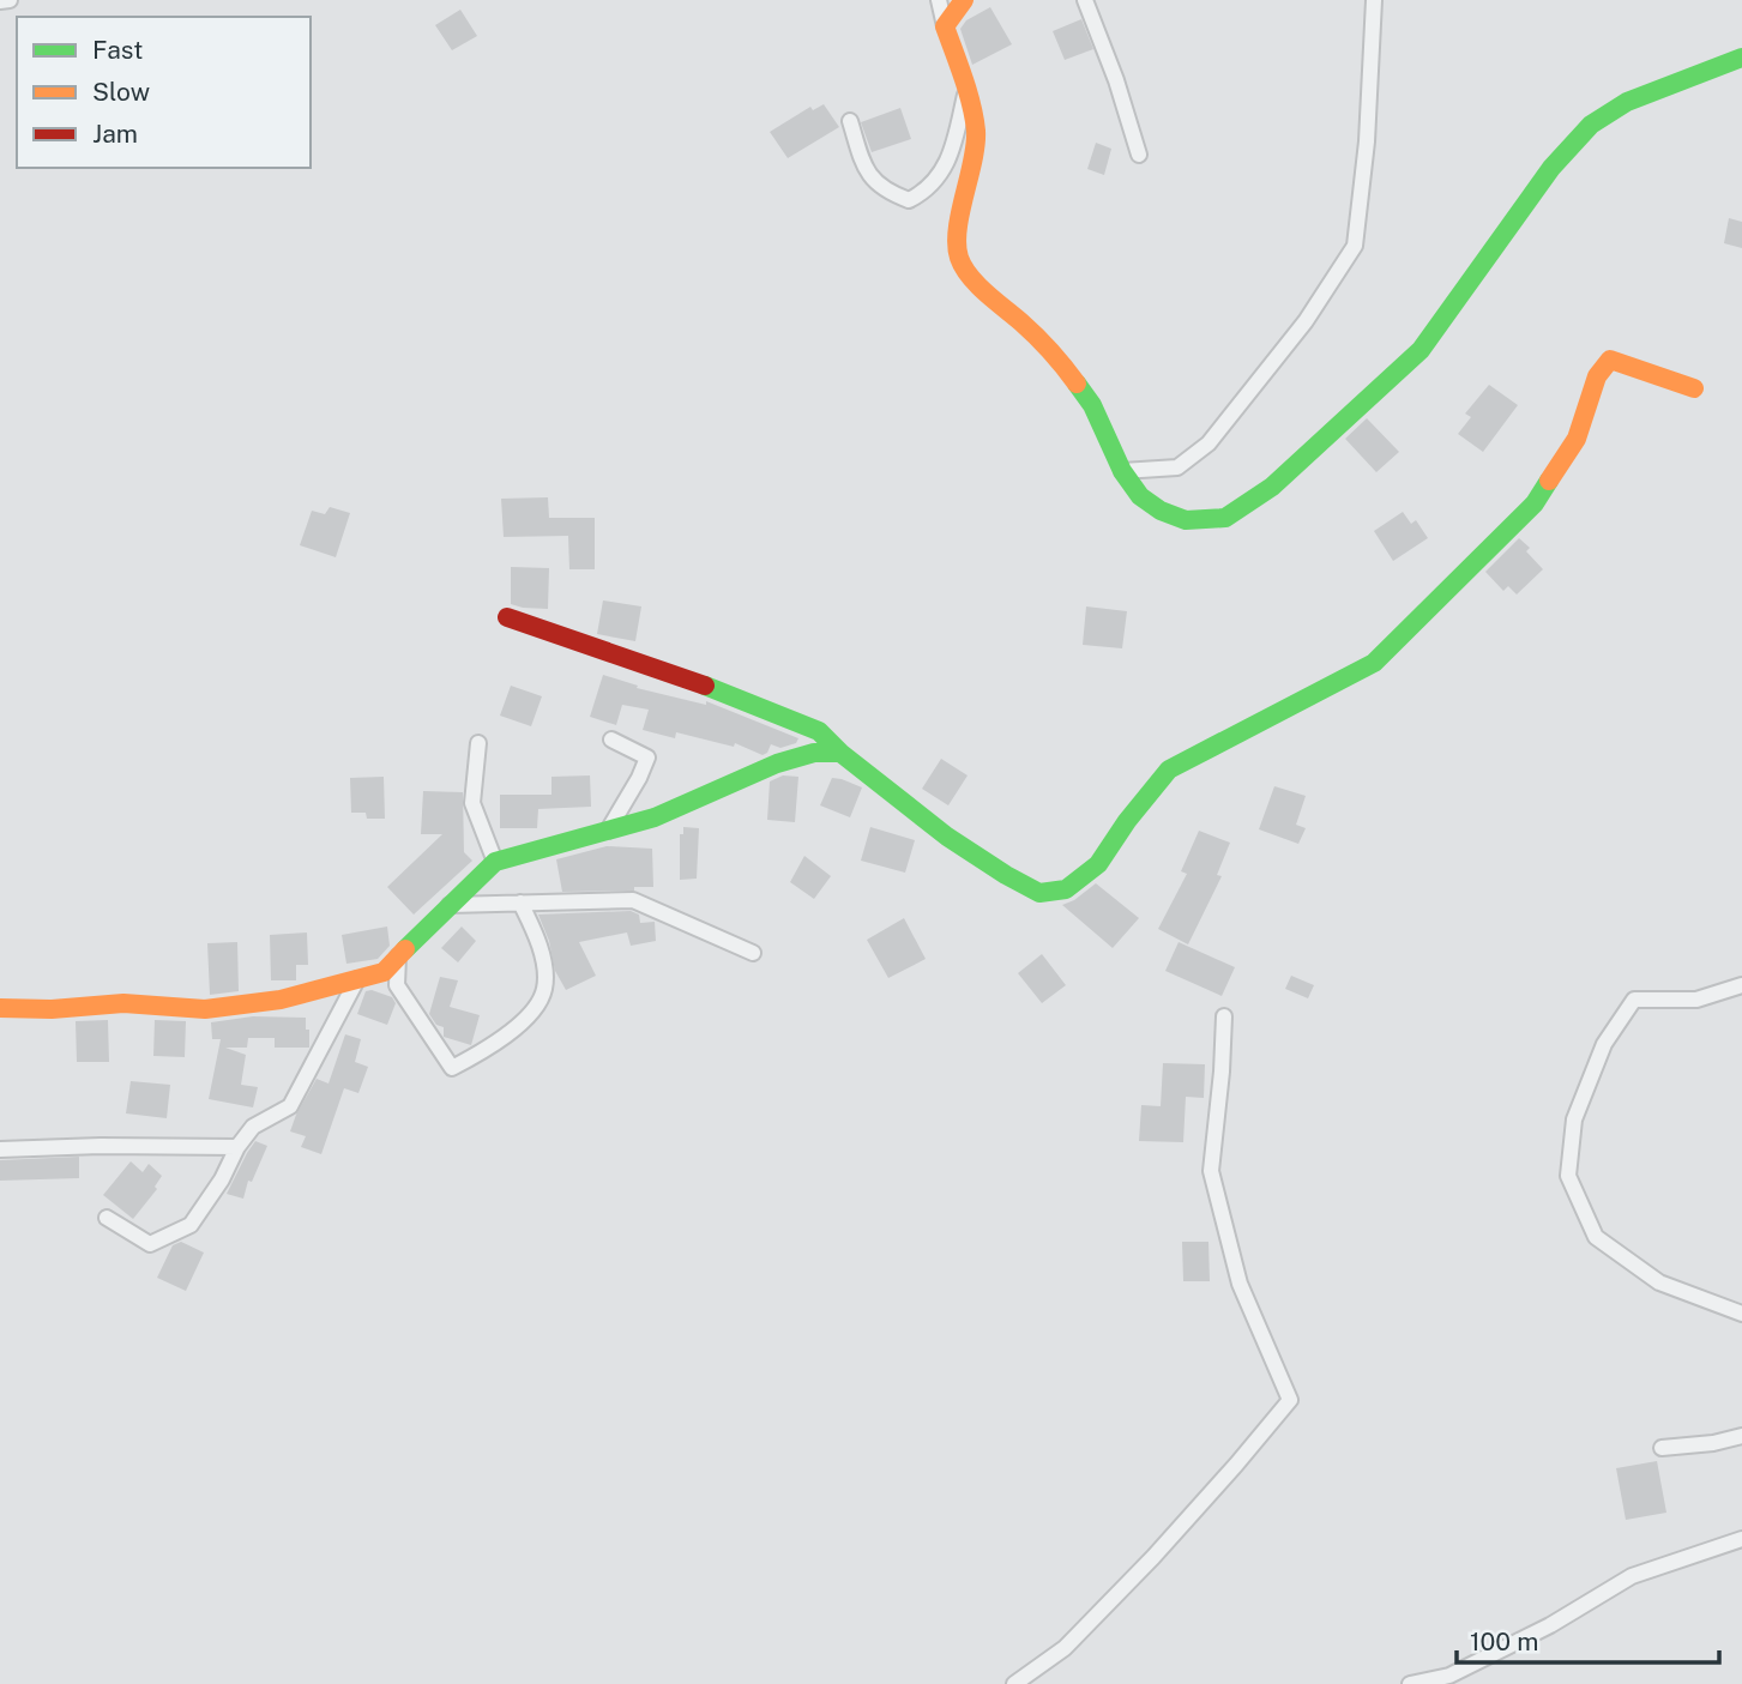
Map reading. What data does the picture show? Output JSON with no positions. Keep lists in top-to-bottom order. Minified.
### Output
{"legend":["Fast","Slow","Jam"],"scale_bar":"100 m"}
